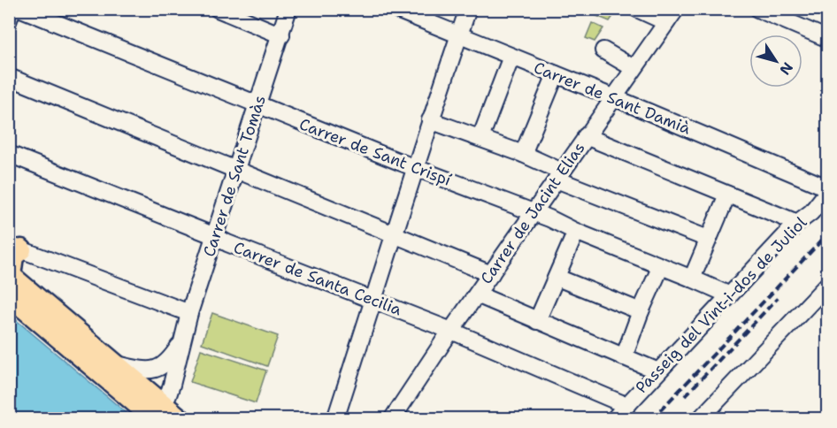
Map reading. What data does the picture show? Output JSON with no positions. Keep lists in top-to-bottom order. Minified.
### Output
{"streets":{"street":["Carrer de Sant Damià","Carrer de Sant Crispí","Carrer de Sant Tomàs","Carrer de Jacint Elias","Carrer de Santa Cecilia","Passeig del Vint-i-dos de Juliol"]},"crossings":[["Carrer de Sant Damià","Carrer de Jacint Elias"],["Carrer de Sant Damià","Passeig del Vint-i-dos de Juliol"],["Carrer de Sant Crispí","Carrer de Sant Tomàs"],["Carrer de Sant Crispí","Carrer de Jacint Elias"],["Carrer de Sant Crispí","Passeig del Vint-i-dos de Juliol"],["Carrer de Sant Tomàs","Carrer de Santa Cecilia"],["Carrer de Jacint Elias","Carrer de Santa Cecilia"],["Carrer de Santa Cecilia","Passeig del Vint-i-dos de Juliol"]],"north":"bottom right"}
